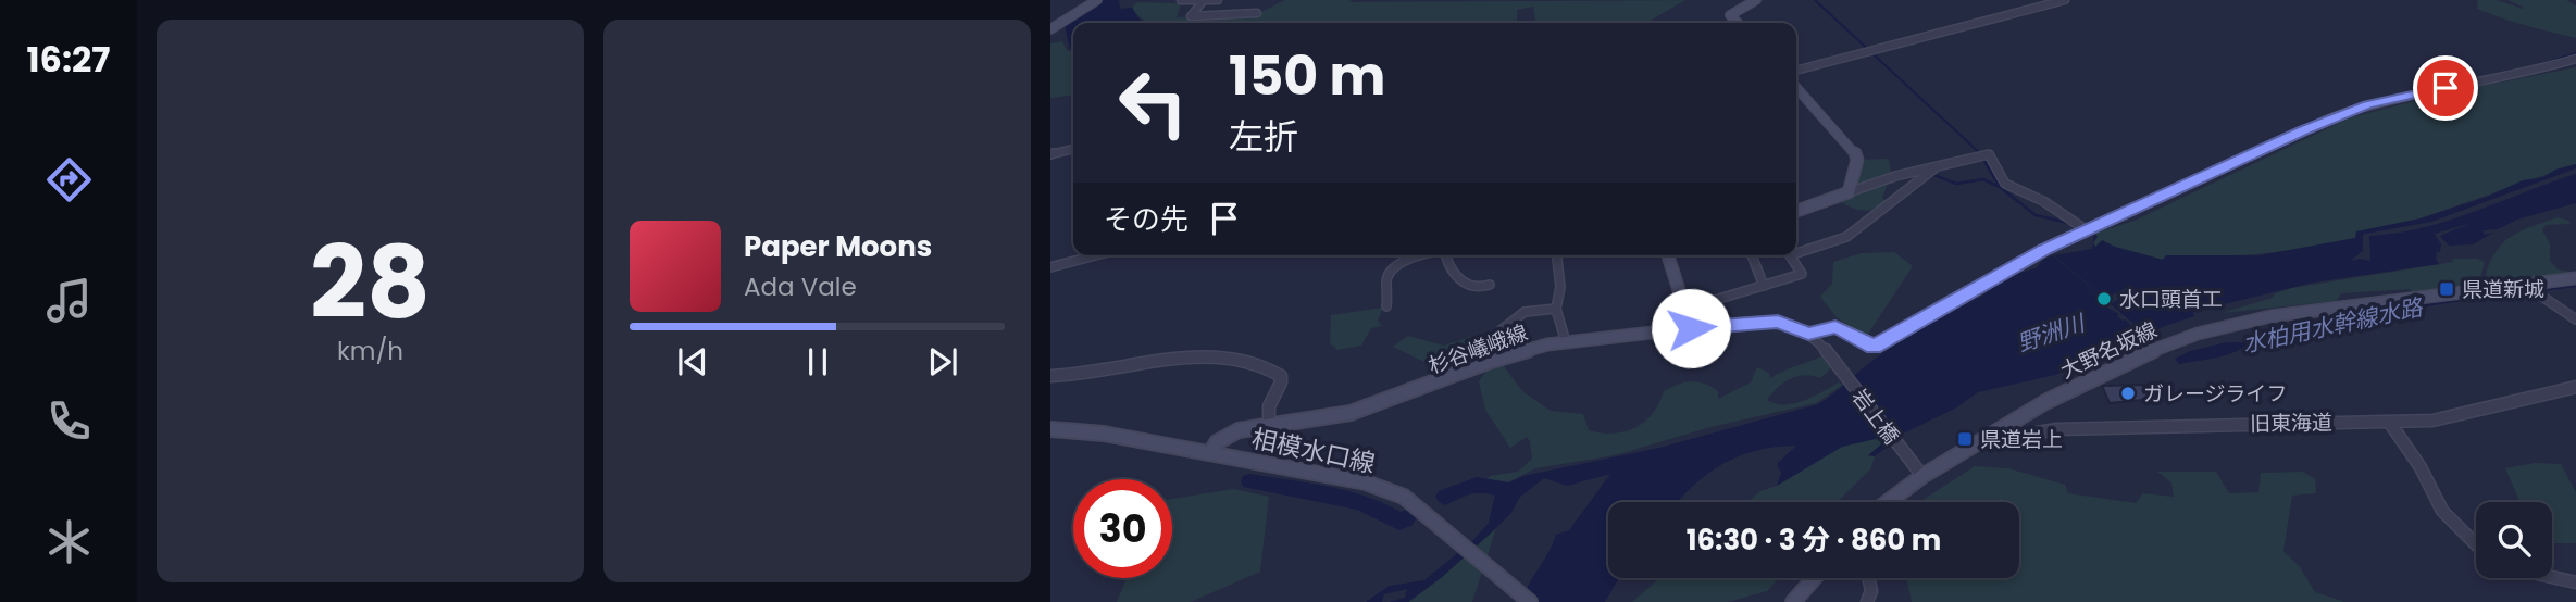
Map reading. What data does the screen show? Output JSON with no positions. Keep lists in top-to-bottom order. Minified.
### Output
{"streets":{"main road":["杉谷嶬峨線","大野名坂線","相模水口線"],"street":["岩上橋","旧東海道"]},"crossings":[["杉谷嶬峨線","相模水口線"],["大野名坂線","岩上橋"],["大野名坂線","旧東海道"]],"water":["水柏用水幹線水路","野洲川"],"places":{"transit":["県道新城","県道岩上"],"other":["水口頭首工","ガレージライフ"]},"page":{"tabs":"16:27","tile":["28","km/h"],"turn":["150 m","左折"],"then":"その先","song":["Paper Moons","Ada Vale"],"limit":"30","trip":"16:30 · 3 分 · 860 m"}}
